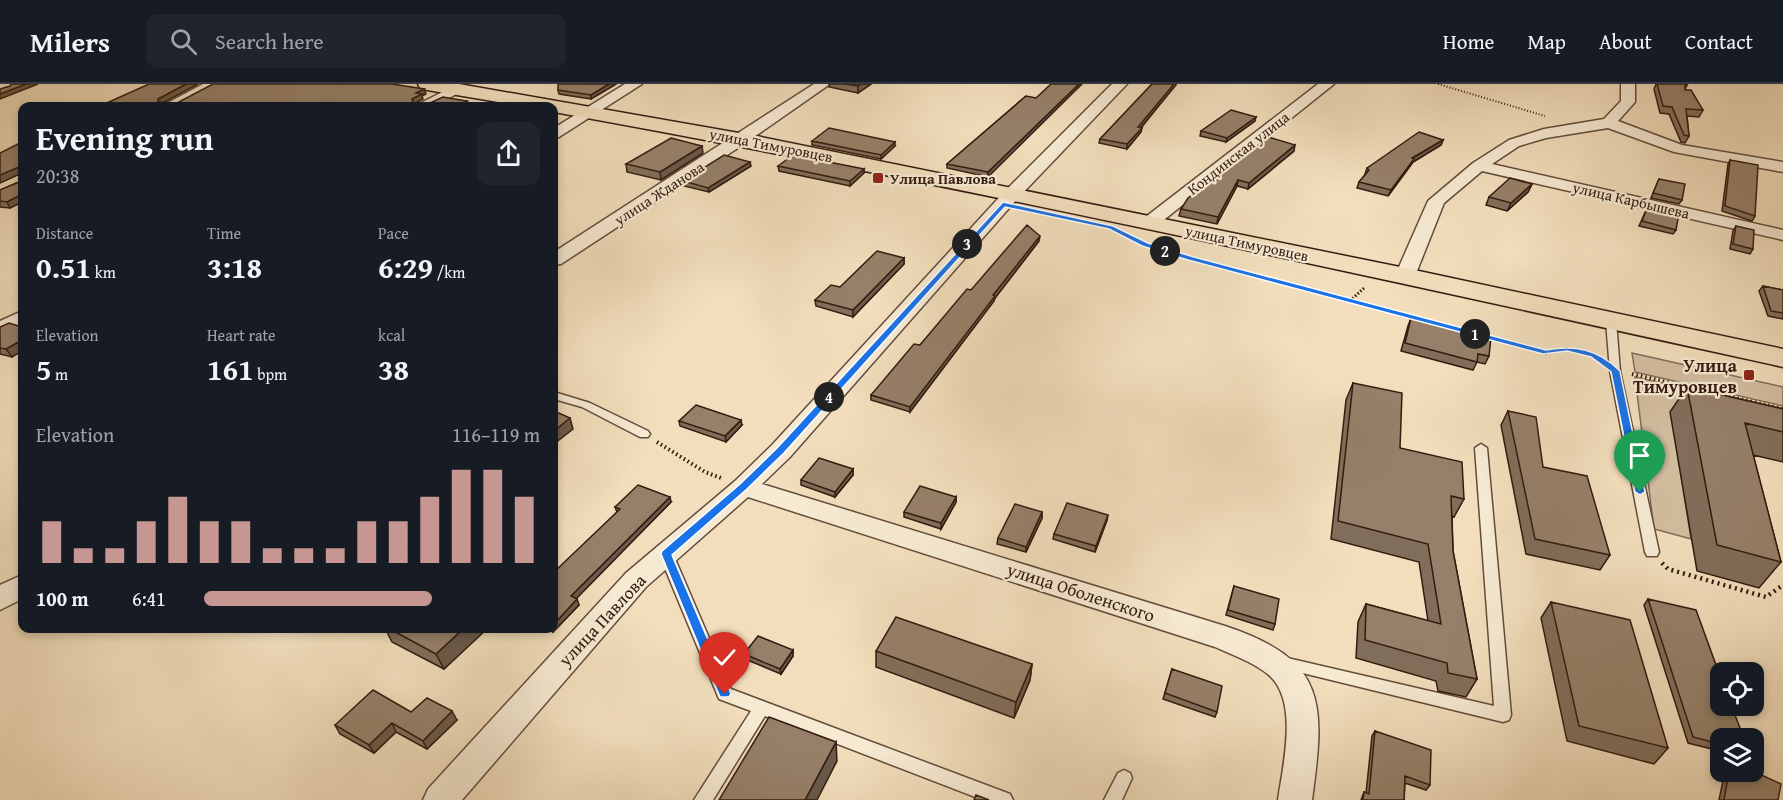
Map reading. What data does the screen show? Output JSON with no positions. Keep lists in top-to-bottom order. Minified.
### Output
{"streets":{"main road":["улица Тимуровцев"],"street":["Кондинская улица","улица Жданова","улица Карбышева","улица Оболенского","улица Павлова"]},"crossings":[["улица Тимуровцев","Кондинская улица"],["улица Тимуровцев","улица Жданова"],["улица Тимуровцев","улица Павлова"],["улица Оболенского","улица Павлова"]],"places":{"transit":["Улица Павлова","Улица Тимуровцев"]},"page":{"header":"Milers","search":"Search here","nav":["Home","Map","About","Contact"],"heading":["Evening run","20:38"],"stats":[["Distance","0.51 km"],["Time","3:18"],["Pace","6:29 /km"],["Elevation","5 m"],["Heart rate","161 bpm"],["kcal","38"]],"pins":["3","2","1","4"],"chart":["Elevation","116–119 m"],"list":[{"name":"100 m","note":"6:41"}]}}
